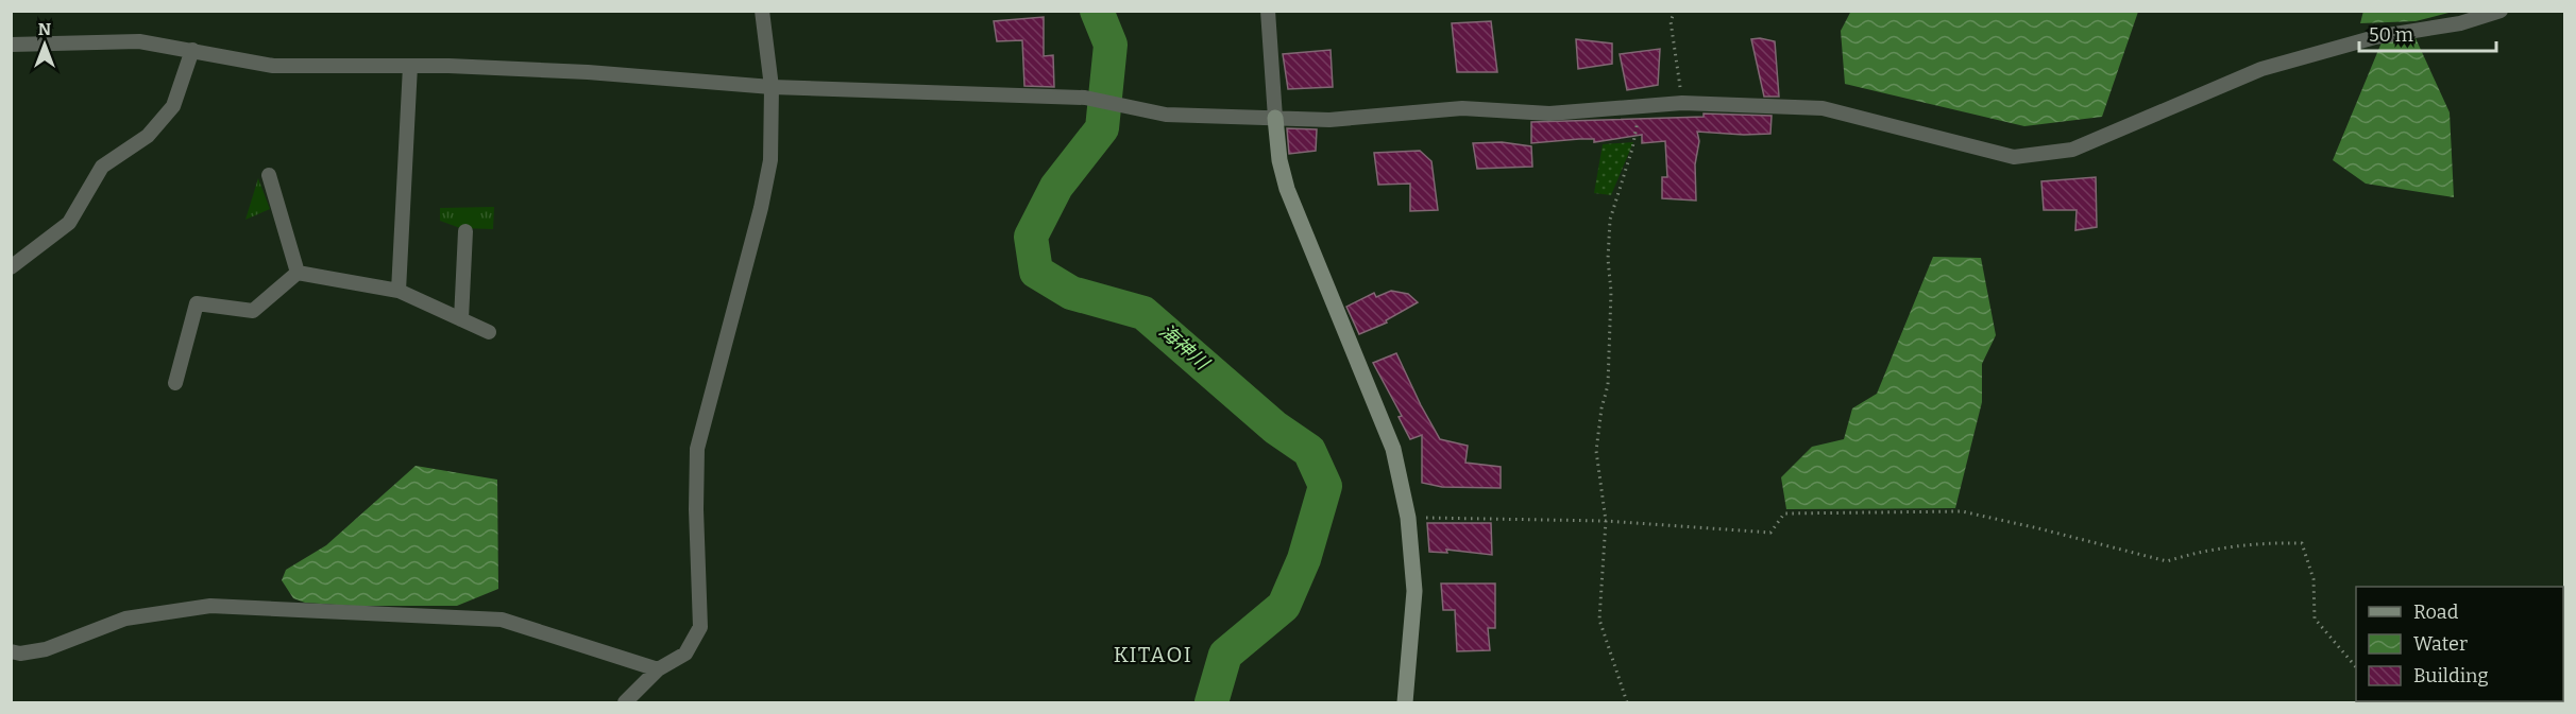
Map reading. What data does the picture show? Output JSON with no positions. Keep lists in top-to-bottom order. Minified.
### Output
{"districts":["KITAOI"],"water":["海神川"],"legend":["Road","Water","Building"],"scale_bar":"50 m","north":"top"}
